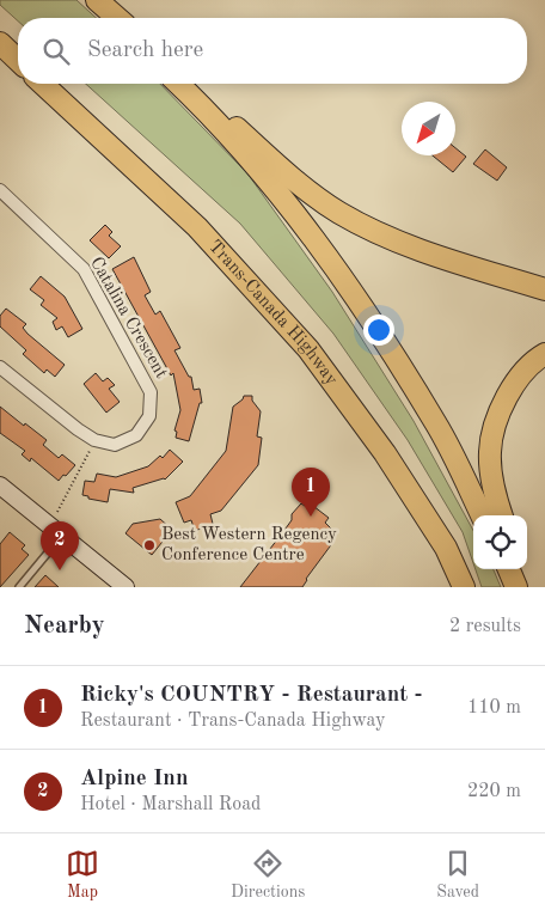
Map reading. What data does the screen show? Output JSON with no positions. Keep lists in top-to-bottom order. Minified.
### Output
{"streets":{"highway":["Trans-Canada Highway"],"street":["Catalina Crescent"]},"places":["Best Western Regency Conference Centre"],"north":"bottom left","page":{"search":"Search here","pins":["1","2"],"heading":["Nearby","2 results"],"list":[{"mark":"1","name":"Ricky's COUNTRY - Restaurant -","note":"Restaurant · Trans-Canada Highway","value":"110 m"},{"mark":"2","name":"Alpine Inn","note":"Hotel · Marshall Road","value":"220 m"}],"nav":["Map","Directions","Saved"]}}
